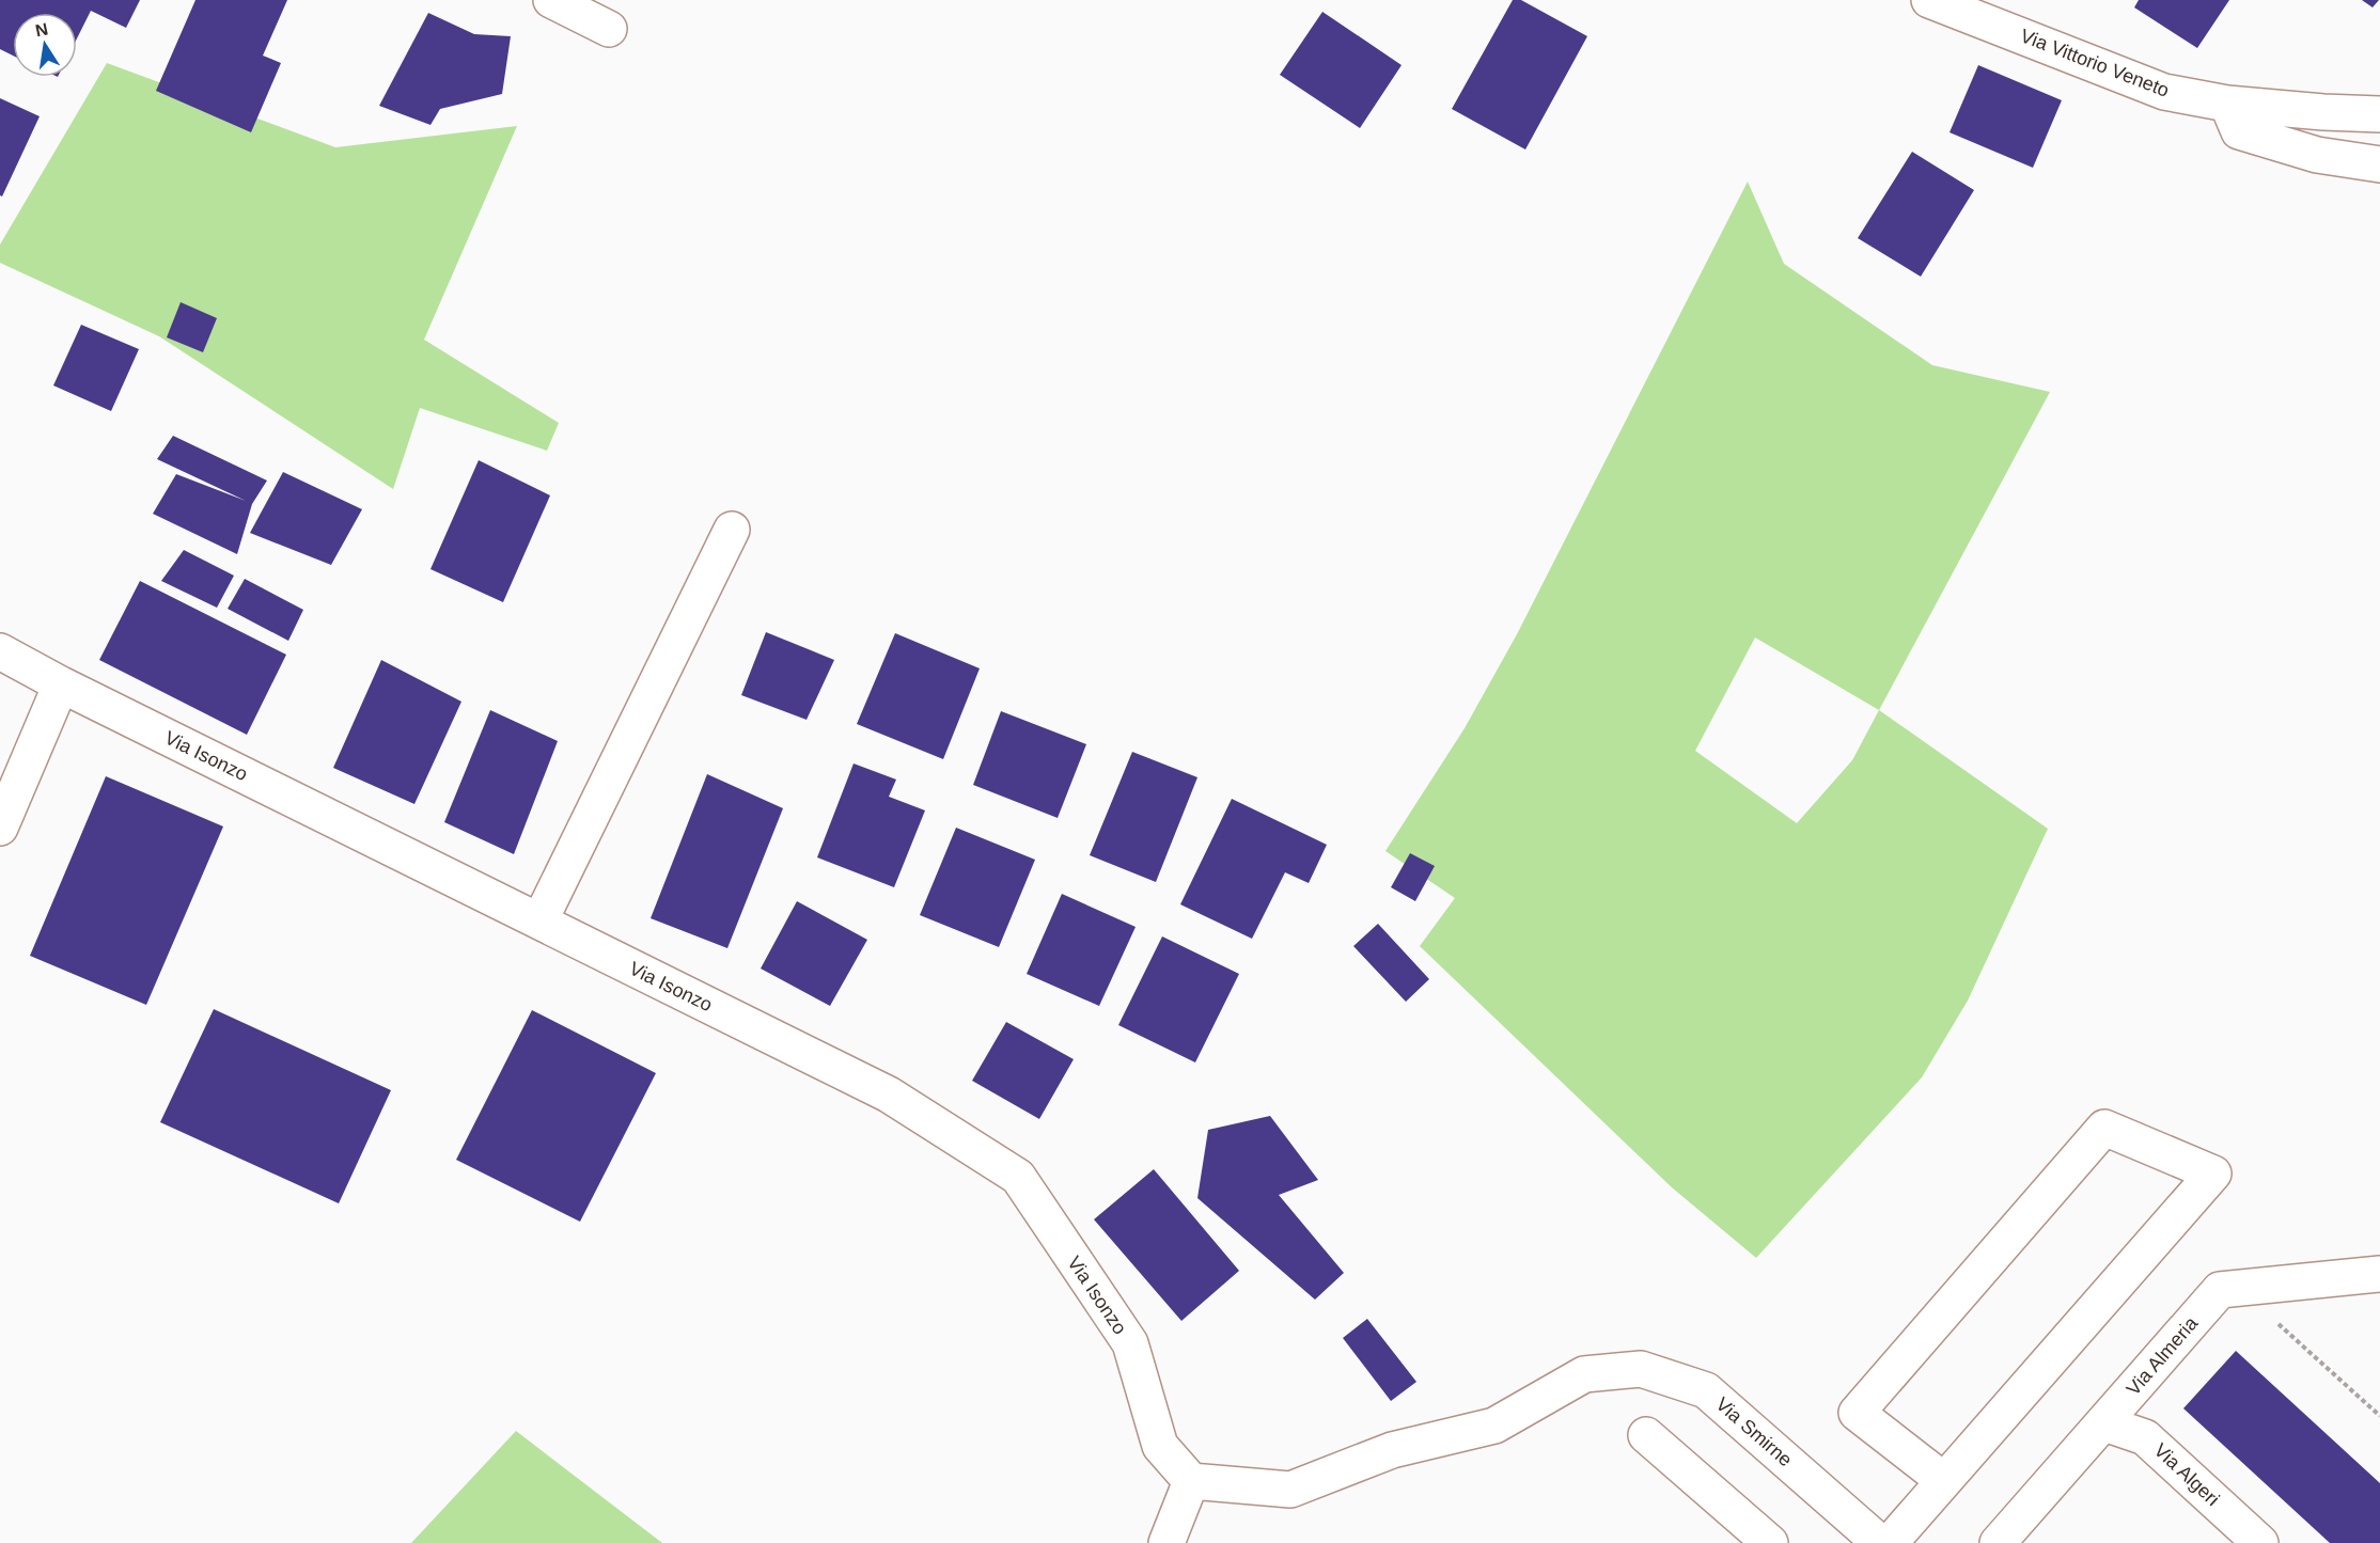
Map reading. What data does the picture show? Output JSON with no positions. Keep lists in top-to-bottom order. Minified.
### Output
{"streets":{"street":["Via Vittorio Veneto","Via Isonzo","Via Almeria","Via Smirne","Via Algeri"]},"crossings":[["Via Isonzo","Via Smirne"],["Via Almeria","Via Algeri"]],"north":"top"}
